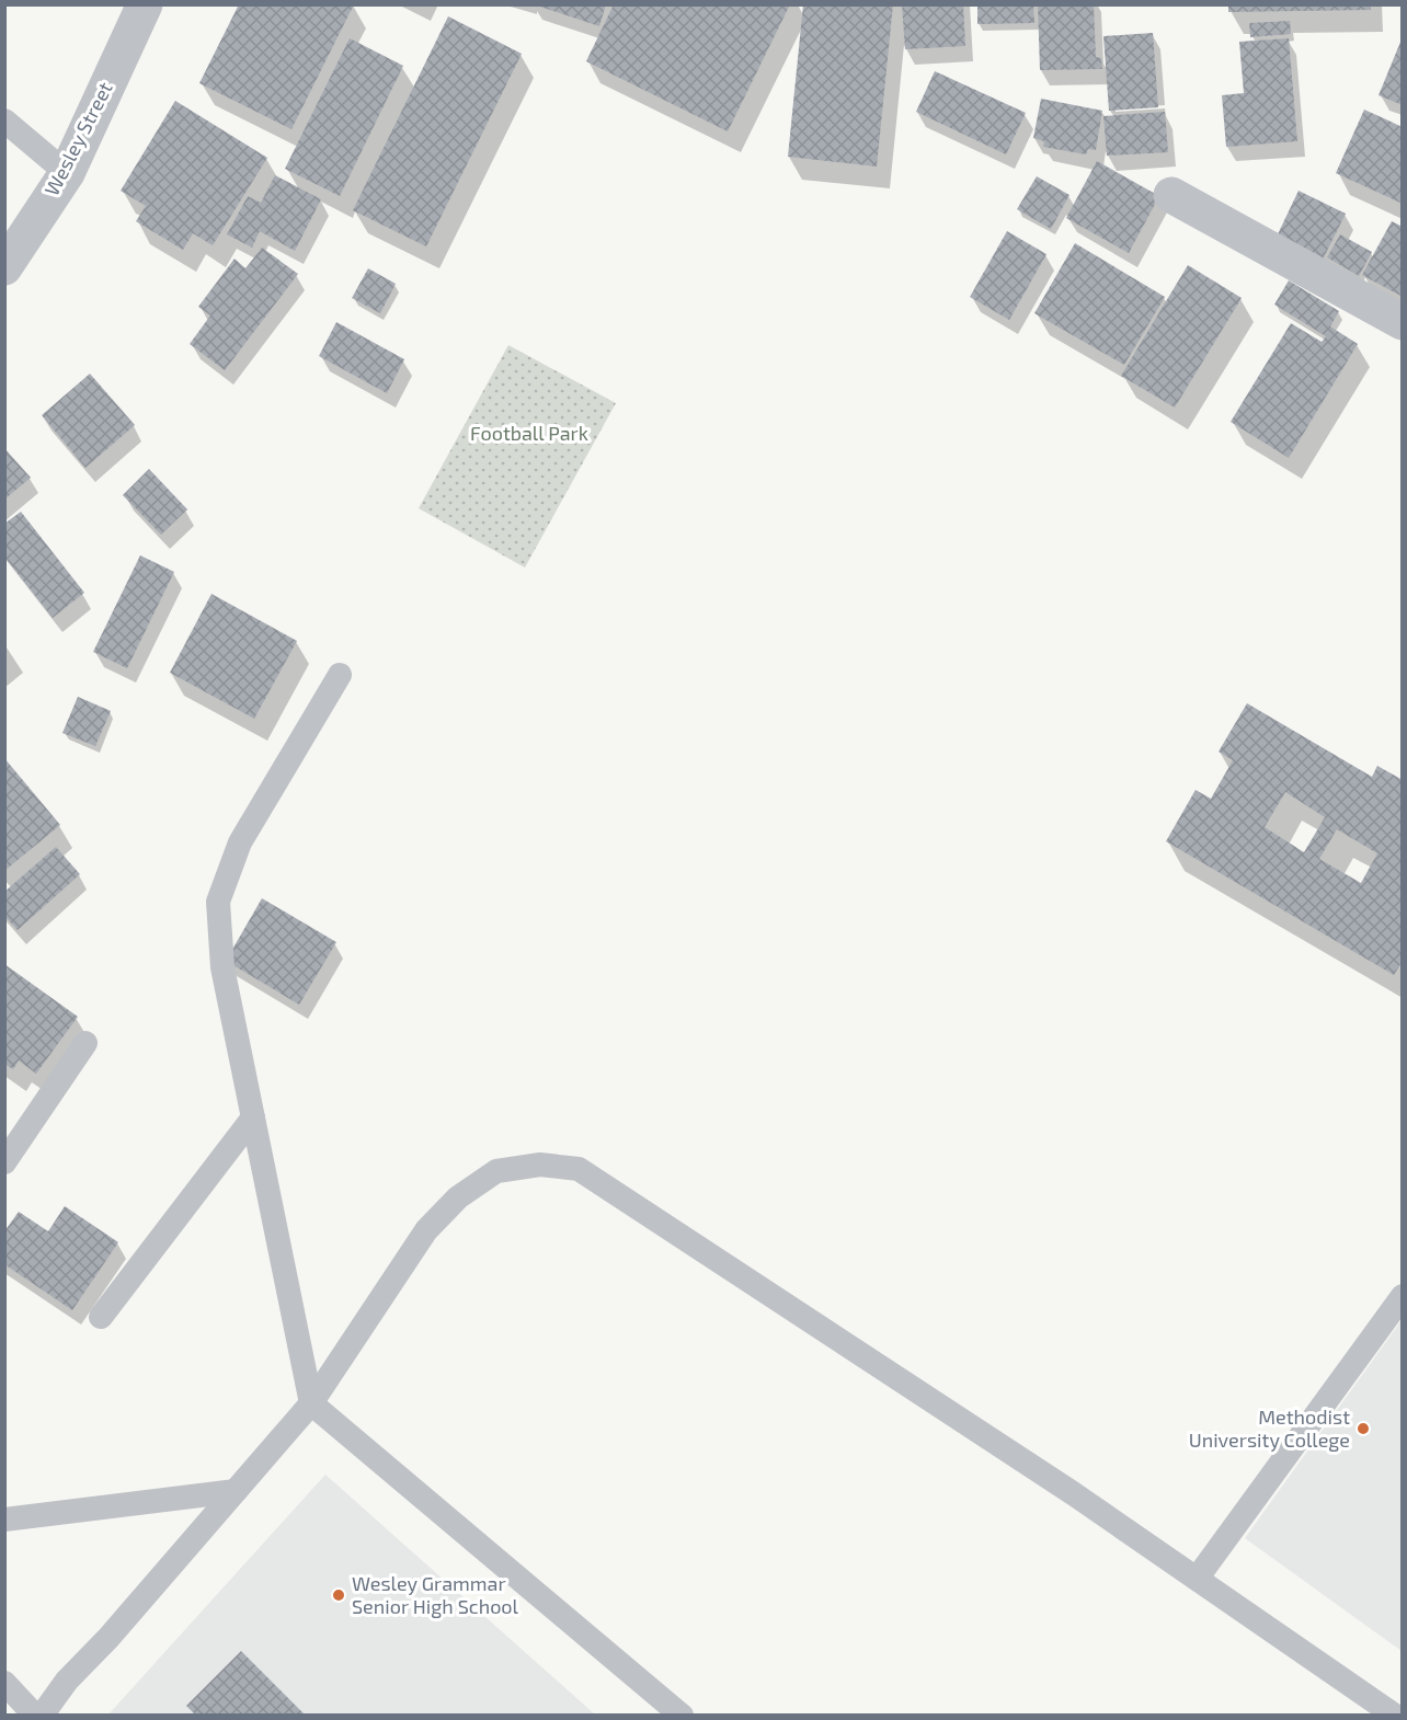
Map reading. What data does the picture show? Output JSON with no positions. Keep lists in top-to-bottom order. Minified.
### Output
{"streets":{"street":["Wesley Street"]},"parks":["Football Park"],"places":["Methodist University College","Wesley Grammar Senior High School"]}
